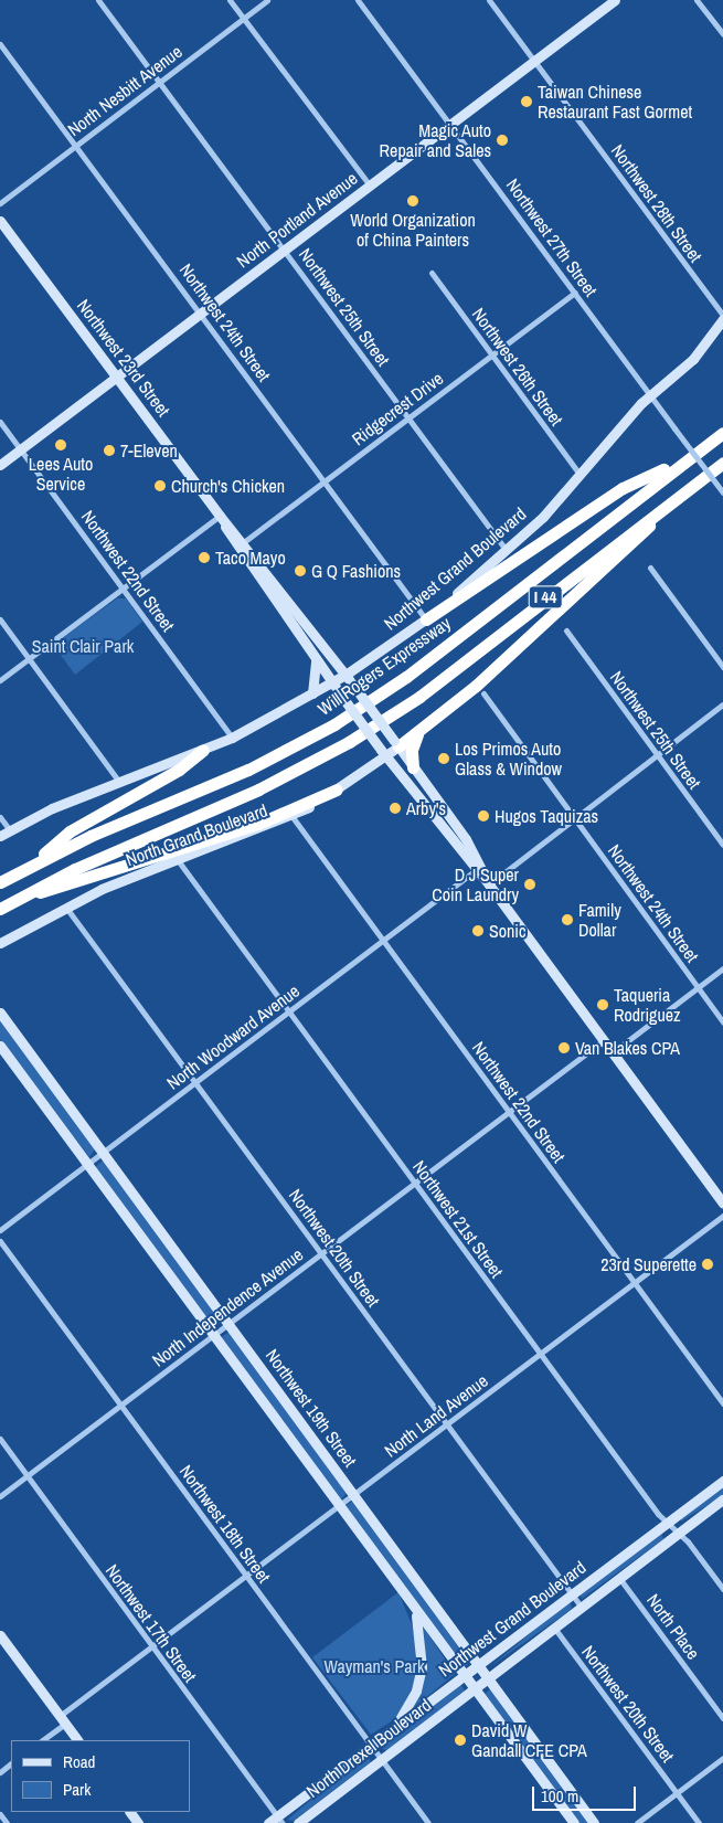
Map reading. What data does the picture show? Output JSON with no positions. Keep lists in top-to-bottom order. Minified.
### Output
{"streets":{"highway":["I 44","Will Rogers Expressway"],"street":["North Nesbitt Avenue","Northwest 28th Street","North Portland Avenue","Northwest 27th Street","Northwest 25th Street","Northwest 24th Street","Northwest 23rd Street","Northwest 26th Street","Ridgecrest Drive","Northwest Grand Boulevard","Northwest 22nd Street","North Grand Boulevard","North Woodward Avenue","Northwest 21st Street","Northwest 20th Street","North Independence Avenue","Northwest 19th Street","North Land Avenue","Northwest 18th Street","Northwest 17th Street","North Place","North Drexel Boulevard"]},"crossings":[["North Nesbitt Avenue","Northwest 25th Street"],["North Nesbitt Avenue","Northwest 24th Street"],["Northwest 28th Street","North Portland Avenue"],["North Portland Avenue","Northwest 27th Street"],["North Portland Avenue","Northwest 25th Street"],["North Portland Avenue","Northwest 24th Street"],["North Portland Avenue","Northwest 23rd Street"],["North Portland Avenue","Northwest 22nd Street"],["Northwest 27th Street","Ridgecrest Drive"],["Northwest 27th Street","Northwest Grand Boulevard"],["Northwest 25th Street","Ridgecrest Drive"],["Northwest 25th Street","Northwest Grand Boulevard"],["Northwest 24th Street","Ridgecrest Drive"],["Northwest 24th Street","Northwest Grand Boulevard"],["Northwest 23rd Street","Ridgecrest Drive"],["Northwest 23rd Street","Northwest Grand Boulevard"],["Northwest 23rd Street","North Grand Boulevard"],["Northwest 23rd Street","North Woodward Avenue"],["Northwest 23rd Street","North Independence Avenue"],["Northwest 26th Street","Ridgecrest Drive"],["Northwest 26th Street","Northwest Grand Boulevard"],["Northwest Grand Boulevard","Northwest 22nd Street"],["Northwest Grand Boulevard","Northwest 21st Street"],["Northwest Grand Boulevard","Northwest 20th Street"],["Northwest Grand Boulevard","Northwest 19th Street"],["Northwest Grand Boulevard","Northwest 18th Street"],["Northwest Grand Boulevard","Northwest 17th Street"],["Northwest 22nd Street","North Grand Boulevard"],["Northwest 22nd Street","North Woodward Avenue"],["Northwest 22nd Street","North Independence Avenue"],["Northwest 22nd Street","North Land Avenue"],["North Grand Boulevard","Northwest 21st Street"],["North Grand Boulevard","Northwest 20th Street"],["North Woodward Avenue","Northwest 21st Street"],["North Woodward Avenue","Northwest 20th Street"],["North Woodward Avenue","Northwest 19th Street"],["Northwest 21st Street","North Independence Avenue"],["Northwest 21st Street","North Land Avenue"],["Northwest 21st Street","North Drexel Boulevard"],["Northwest 20th Street","North Independence Avenue"],["Northwest 20th Street","North Land Avenue"],["Northwest 20th Street","North Drexel Boulevard"],["North Independence Avenue","Northwest 19th Street"],["North Independence Avenue","Northwest 18th Street"],["North Independence Avenue","Northwest 17th Street"],["Northwest 19th Street","North Land Avenue"],["Northwest 19th Street","North Drexel Boulevard"],["North Land Avenue","Northwest 18th Street"],["North Land Avenue","Northwest 17th Street"],["Northwest 18th Street","North Drexel Boulevard"],["North Place","North Drexel Boulevard"]],"parks":["Saint Clair Park","Wayman's Park"],"places":["Taiwan Chinese Restaurant Fast Gormet","Magic Auto Repair and Sales","World Organization of China Painters","Lees Auto Service","7-Eleven","Church's Chicken","Taco Mayo","G Q Fashions","Los Primos Auto Glass & Window","Arby's","Hugos Taquizas","D J Super Coin Laundry","Family Dollar","Sonic","Taqueria Rodriguez","Van Blakes CPA","23rd Superette","David W Gandall CFE CPA"],"legend":["Road","Park"],"scale_bar":"100 m"}
